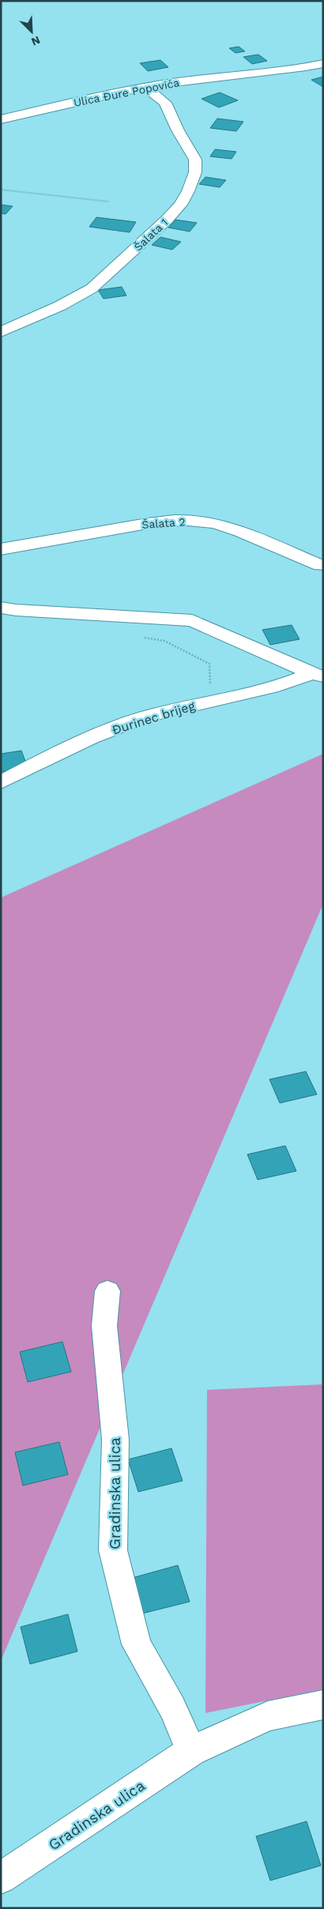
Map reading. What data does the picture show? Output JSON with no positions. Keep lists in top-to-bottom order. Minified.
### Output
{"streets":{"street":["Ulica Đure Popovića","Šalata 1","Šalata 2","Đurinec brijeg","Gradinska ulica"]},"crossings":[["Ulica Đure Popovića","Šalata 1"]],"north":"bottom right"}
